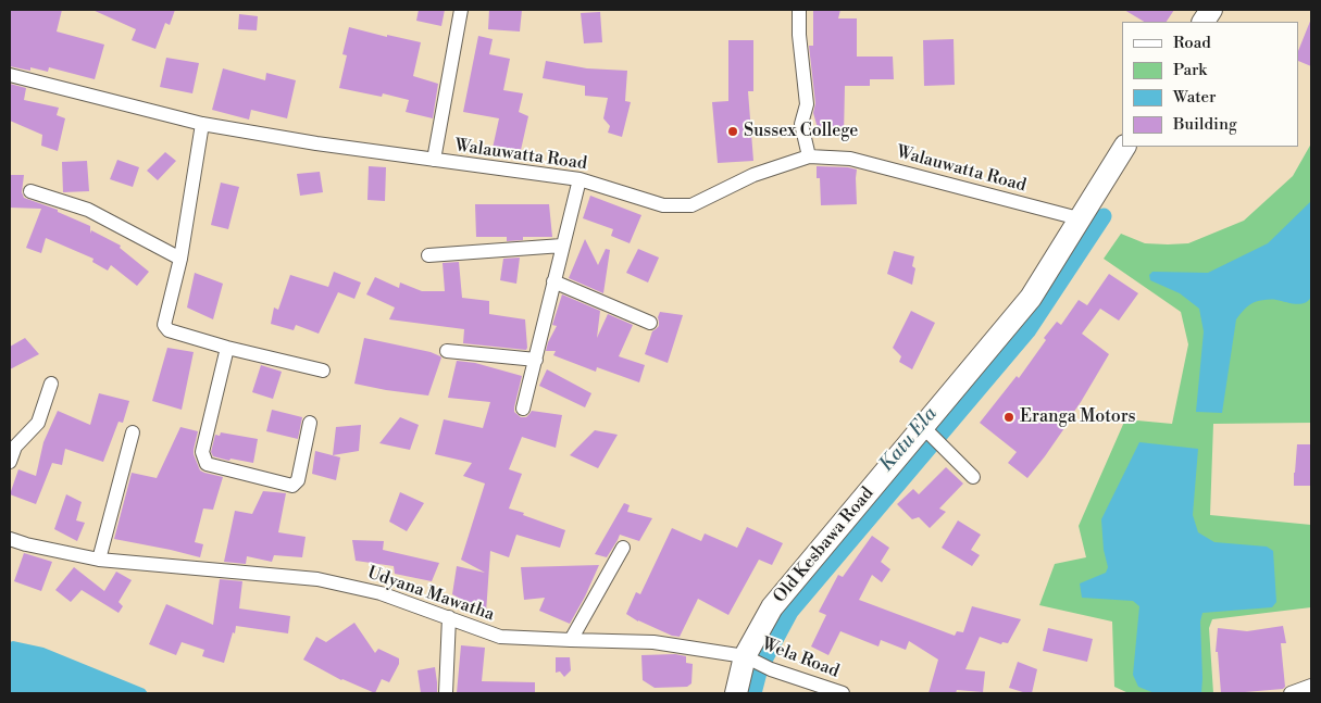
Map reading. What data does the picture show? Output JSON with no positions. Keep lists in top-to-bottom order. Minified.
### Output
{"streets":{"main road":["Old Kesbawa Road"],"street":["Walauwatta Road","Udyana Mawatha","Wela Road"]},"crossings":[["Walauwatta Road","Old Kesbawa Road"],["Old Kesbawa Road","Udyana Mawatha"],["Old Kesbawa Road","Wela Road"],["Udyana Mawatha","Wela Road"]],"water":["Katu Ela"],"places":["Sussex College","Eranga Motors"],"legend":["Road","Park","Water","Building"]}
